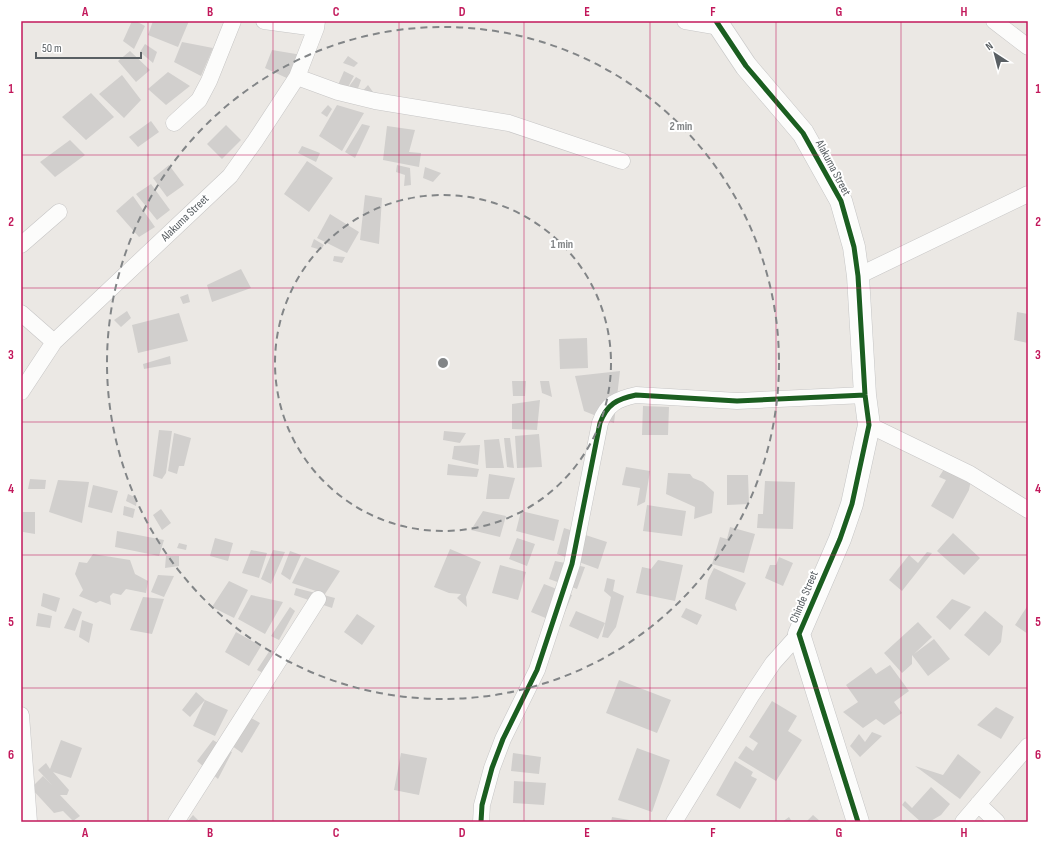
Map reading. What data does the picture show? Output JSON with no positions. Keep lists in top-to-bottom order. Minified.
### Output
{"streets":{"street":["Alakuma Street","Chinde Street"]},"crossings":[["Alakuma Street","Chinde Street"]],"scale_bar":"50 m","north":"top left","grid":{"columns":["A","B","C","D","E","F","G","H"],"rows":["1","2","3","4","5","6"]},"rings":["2 min","1 min"]}
